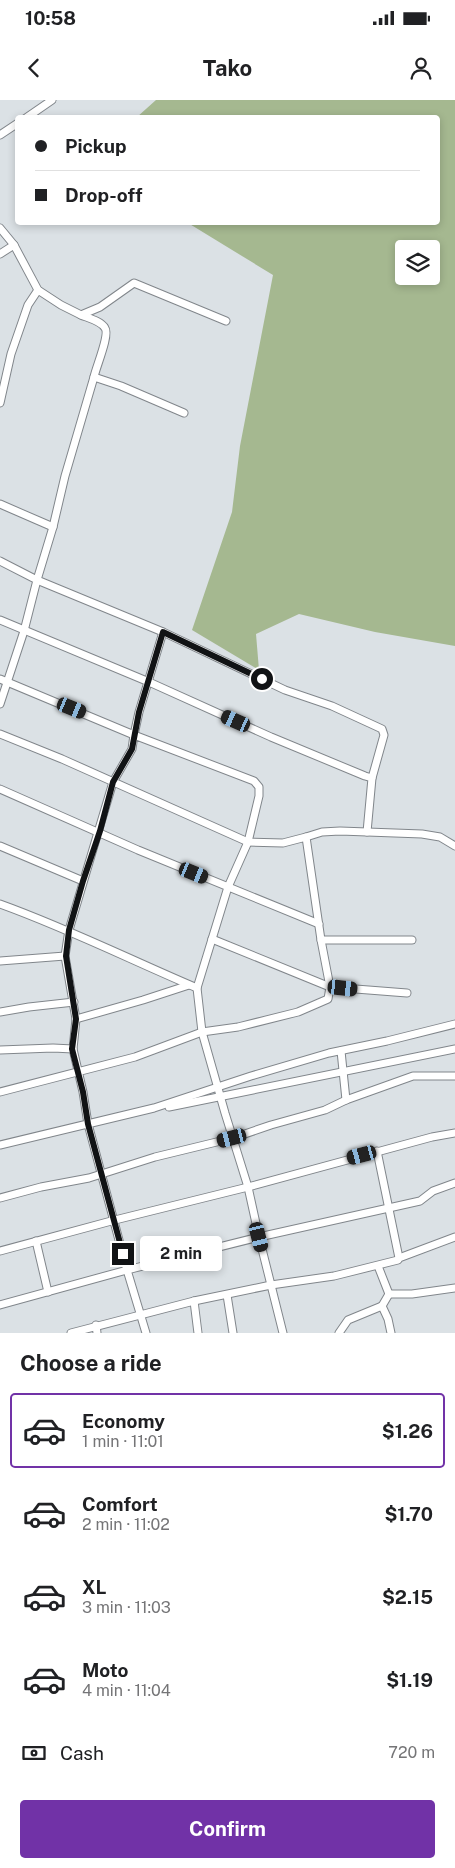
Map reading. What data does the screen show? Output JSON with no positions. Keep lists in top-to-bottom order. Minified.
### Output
{"page":{"status":"10:58","header":"Tako","banner":["Pickup","Drop-off"],"bubble":"2 min","heading":"Choose a ride","list":[{"name":"Economy","note":"1 min · 11:01","value":"$1.26"},{"name":"Comfort","note":"2 min · 11:02","value":"$1.70"},{"name":"XL","note":"3 min · 11:03","value":"$2.15"},{"name":"Moto","note":"4 min · 11:04","value":"$1.19"}],"pay":["Cash","720 m"],"buttons":"Confirm"}}
